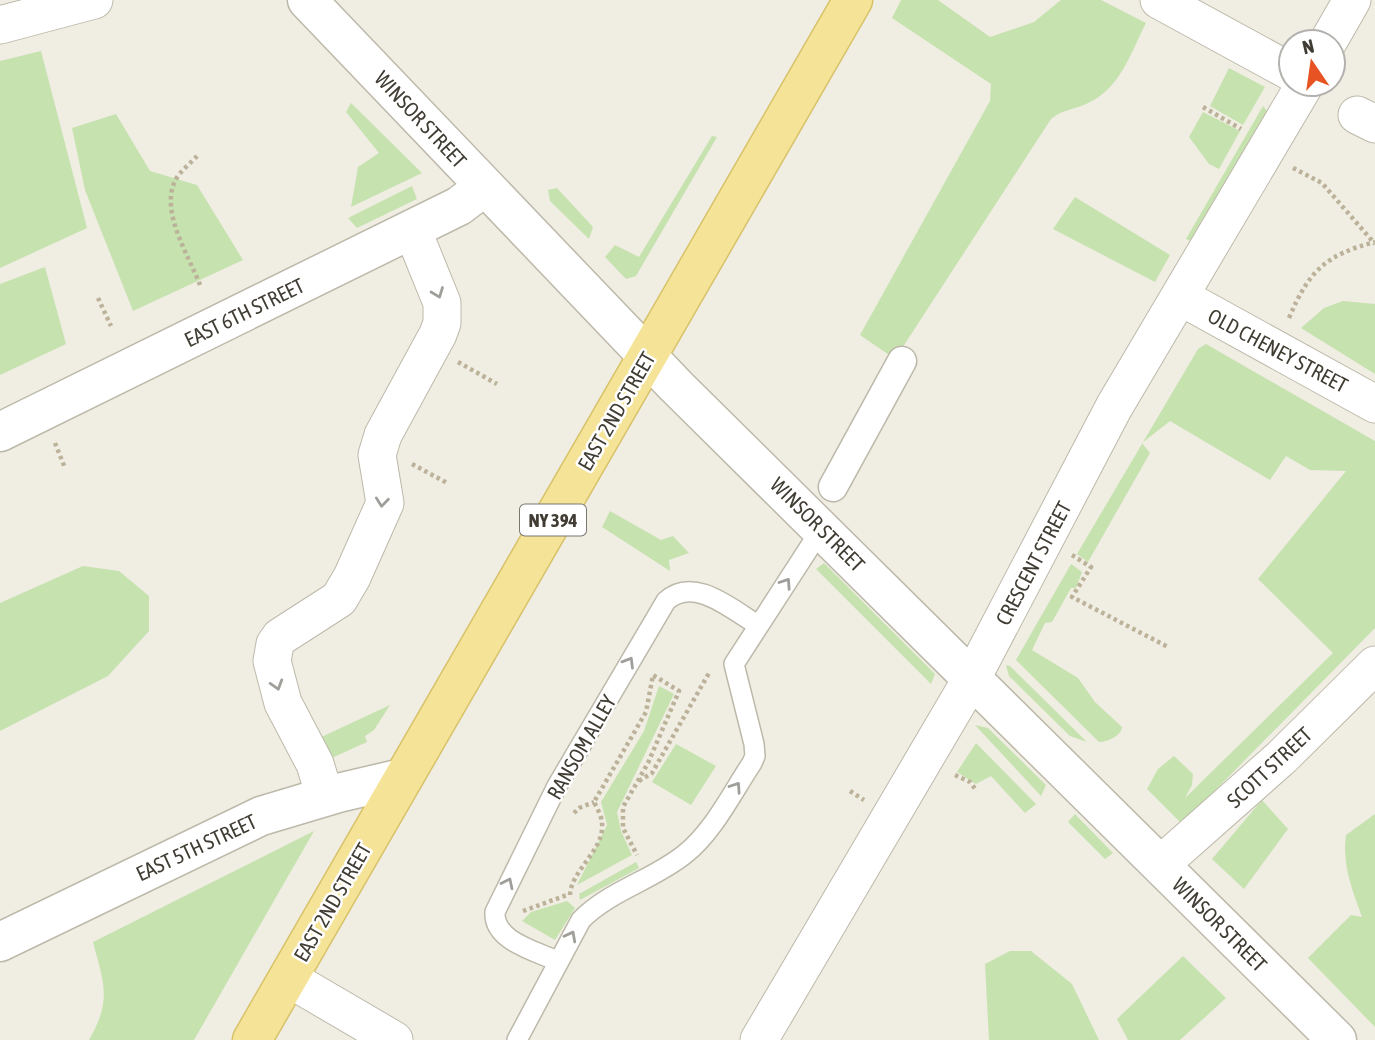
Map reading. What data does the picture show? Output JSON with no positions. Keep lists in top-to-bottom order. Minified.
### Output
{"streets":{"main road":["EAST 2ND STREET","NY 394"],"street":["WINSOR STREET","EAST 6TH STREET","OLD CHENEY STREET","CRESCENT STREET","SCOTT STREET","EAST 5TH STREET"],"lane":["RANSOM ALLEY"]},"crossings":[["WINSOR STREET","EAST 6TH STREET"],["WINSOR STREET","EAST 2ND STREET"],["WINSOR STREET","CRESCENT STREET"],["WINSOR STREET","SCOTT STREET"],["OLD CHENEY STREET","CRESCENT STREET"],["EAST 2ND STREET","EAST 5TH STREET"]],"one_way":["RANSOM ALLEY"],"north":"top"}
